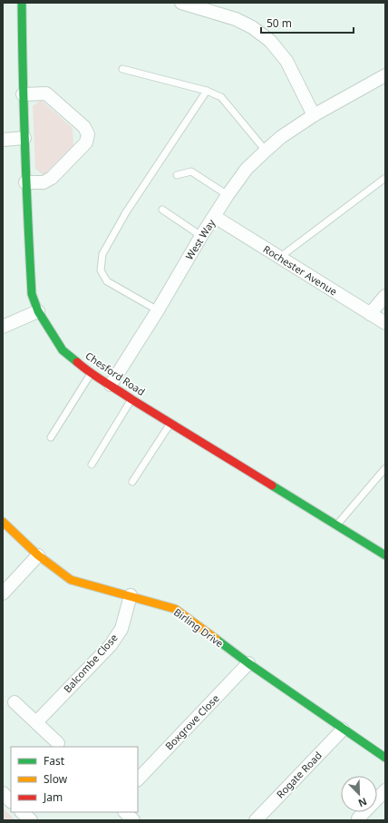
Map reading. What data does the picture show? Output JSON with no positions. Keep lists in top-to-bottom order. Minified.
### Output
{"streets":{"street":["West Way","Rochester Avenue","Chesford Road","Birling Drive","Balcombe Close","Boxgrove Close","Rogate Road"]},"crossings":[["West Way","Rochester Avenue"],["West Way","Chesford Road"],["Birling Drive","Balcombe Close"],["Birling Drive","Boxgrove Close"],["Birling Drive","Rogate Road"]],"legend":["Fast","Slow","Jam"],"scale_bar":"50 m","north":"bottom right"}
